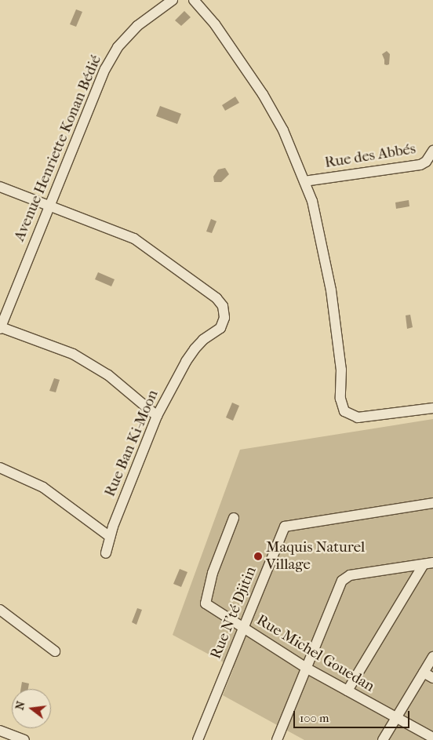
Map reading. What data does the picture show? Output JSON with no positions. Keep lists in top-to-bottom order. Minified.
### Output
{"streets":{"street":["Avenue Henriette Konan Bédié","Rue des Abbés","Rue Ban Ki-Moon","Rue N'té Djitin","Rue Michel Gouedan"]},"crossings":[["Avenue Henriette Konan Bédié","Rue Ban Ki-Moon"],["Rue N'té Djitin","Rue Michel Gouedan"]],"places":["Maquis Naturel Village"],"scale_bar":"100 m","north":"left"}
